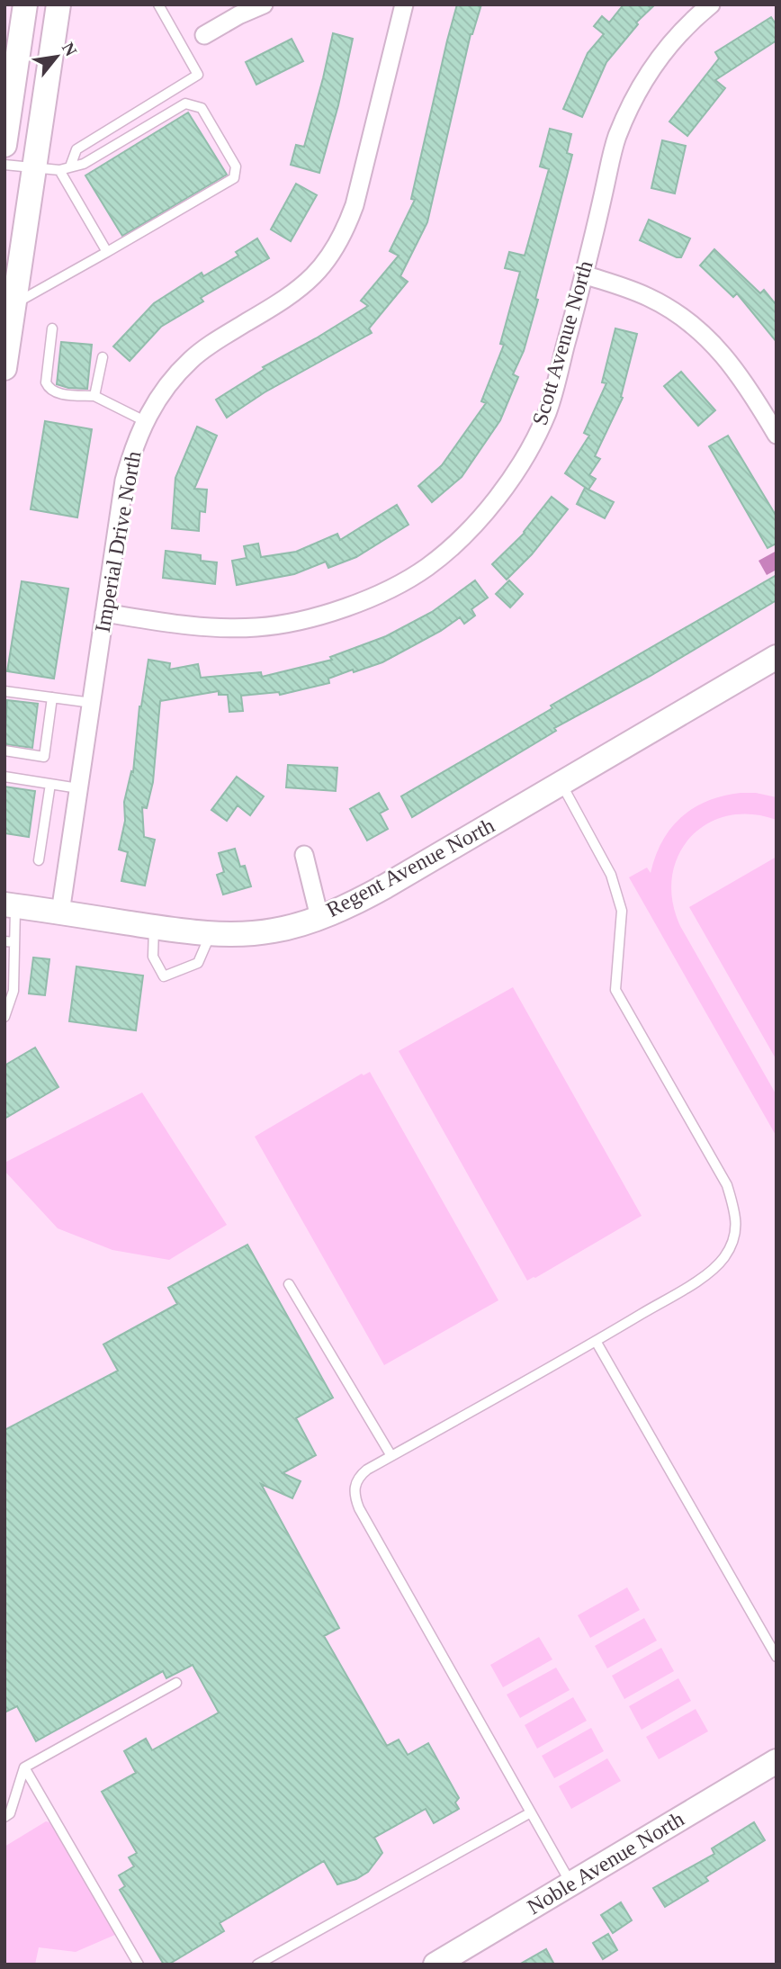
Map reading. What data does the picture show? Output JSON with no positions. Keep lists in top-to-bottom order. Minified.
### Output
{"streets":{"street":["Scott Avenue North","Imperial Drive North","Regent Avenue North","Noble Avenue North"]},"crossings":[["Scott Avenue North","Imperial Drive North"],["Imperial Drive North","Regent Avenue North"]],"north":"top right"}
